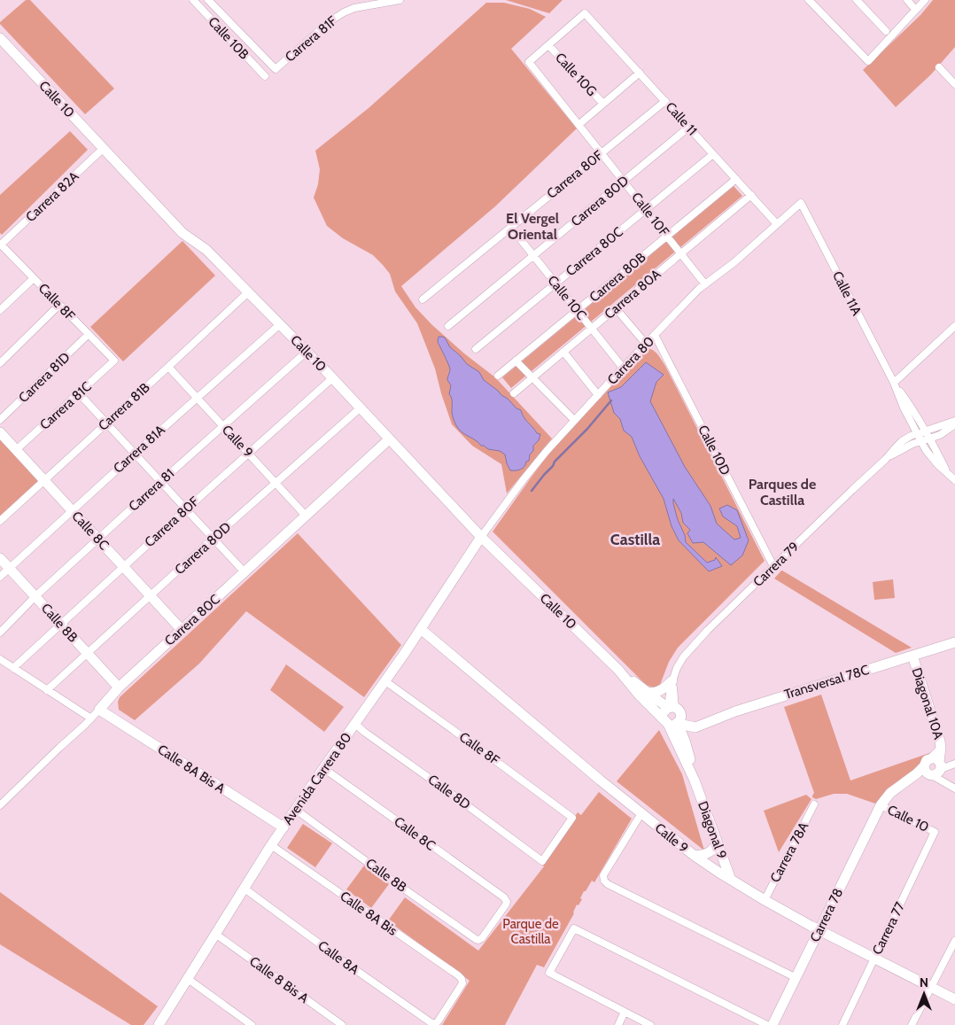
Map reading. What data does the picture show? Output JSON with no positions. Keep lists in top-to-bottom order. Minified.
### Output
{"streets":{"street":["Calle 10B","Carrera 81F","Calle 10G","Calle 10","Calle 11","Carrera 80F","Carrera 82A","Carrera 80D","Calle 10F","Carrera 80C","Carrera 80B","Calle 11A","Carrera 80A","Calle 10C","Calle 8F","Carrera 80","Carrera 81D","Carrera 81C","Carrera 81B","Calle 9","Carrera 81A","Calle 10D","Carrera 81","Calle 8C","Carrera 79","Calle 8B","Transversal 78C","Diagonal 10A","Calle 8A Bis A","Avenida Carrera 80","Calle 8D","Diagonal 9","Carrera 78A","Calle 8A Bis","Carrera 78","Carrera 77","Calle 8A","Calle 8 Bis A"]},"crossings":[["Calle 10B","Carrera 81F"],["Calle 10G","Calle 11"],["Calle 10G","Calle 10F"],["Calle 10","Carrera 80F"],["Calle 10","Carrera 82A"],["Calle 10","Carrera 80D"],["Calle 10","Carrera 80C"],["Calle 10","Carrera 80"],["Calle 10","Carrera 81B"],["Calle 10","Carrera 81A"],["Calle 10","Carrera 81"],["Calle 10","Carrera 79"],["Calle 10","Avenida Carrera 80"],["Calle 10","Diagonal 9"],["Calle 10","Carrera 78"],["Calle 10","Carrera 77"],["Calle 11","Carrera 80F"],["Calle 11","Carrera 80D"],["Calle 11","Calle 10F"],["Calle 11","Carrera 80C"],["Calle 11","Carrera 80B"],["Calle 11","Carrera 80A"],["Calle 11","Carrera 80"],["Carrera 80F","Calle 10F"],["Carrera 80F","Calle 10C"],["Carrera 80F","Calle 9"],["Carrera 80F","Calle 8C"],["Carrera 80F","Calle 8B"],["Carrera 82A","Calle 8F"],["Carrera 80D","Calle 10F"],["Carrera 80D","Calle 10C"],["Carrera 80D","Calle 9"],["Carrera 80D","Calle 8C"],["Carrera 80D","Calle 8B"],["Calle 10F","Carrera 80C"],["Calle 10F","Carrera 80B"],["Calle 10F","Carrera 80A"],["Calle 10F","Carrera 80"],["Carrera 80C","Calle 10C"],["Carrera 80C","Calle 9"],["Carrera 80C","Calle 8C"],["Carrera 80C","Calle 8B"],["Carrera 80C","Calle 8A Bis A"],["Carrera 80B","Calle 10C"],["Calle 11A","Carrera 80"],["Calle 11A","Carrera 79"],["Carrera 80A","Calle 10C"],["Calle 10C","Carrera 80"],["Calle 8F","Carrera 81D"],["Calle 8F","Carrera 81C"],["Calle 8F","Avenida Carrera 80"],["Calle 8F","Calle 8D"],["Carrera 80","Calle 10D"],["Carrera 80","Avenida Carrera 80"],["Carrera 81C","Calle 8C"],["Carrera 81B","Calle 9"],["Carrera 81B","Calle 8C"],["Calle 9","Carrera 81A"],["Calle 9","Carrera 81"],["Calle 9","Avenida Carrera 80"],["Calle 9","Diagonal 9"],["Calle 9","Carrera 78A"],["Calle 9","Carrera 78"],["Calle 9","Carrera 77"],["Carrera 81A","Calle 8C"],["Carrera 81A","Calle 8B"],["Calle 10D","Carrera 79"],["Carrera 81","Calle 8C"],["Carrera 81","Calle 8B"],["Calle 8C","Calle 8B"],["Calle 8C","Avenida Carrera 80"],["Calle 8B","Avenida Carrera 80"],["Transversal 78C","Diagonal 10A"],["Diagonal 10A","Carrera 78"],["Calle 8A Bis A","Avenida Carrera 80"],["Avenida Carrera 80","Calle 8D"],["Avenida Carrera 80","Calle 8A Bis"],["Avenida Carrera 80","Calle 8A"],["Avenida Carrera 80","Calle 8 Bis A"],["Calle 8A Bis","Calle 8A"]],"districts":["El Vergel Oriental","Parques de Castilla","Castilla"],"parks":["Parque de Castilla"],"north":"top"}
